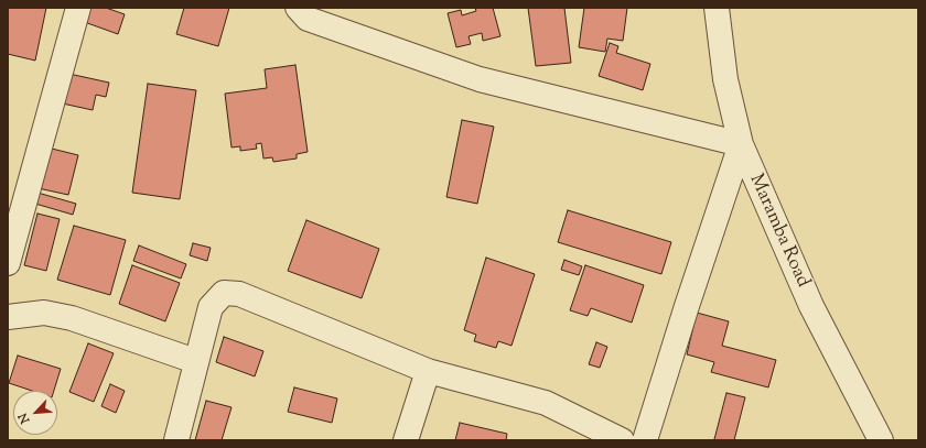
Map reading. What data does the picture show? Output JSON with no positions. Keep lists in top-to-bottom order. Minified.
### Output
{"streets":{"street":["Maramba Road"]},"north":"bottom left"}
